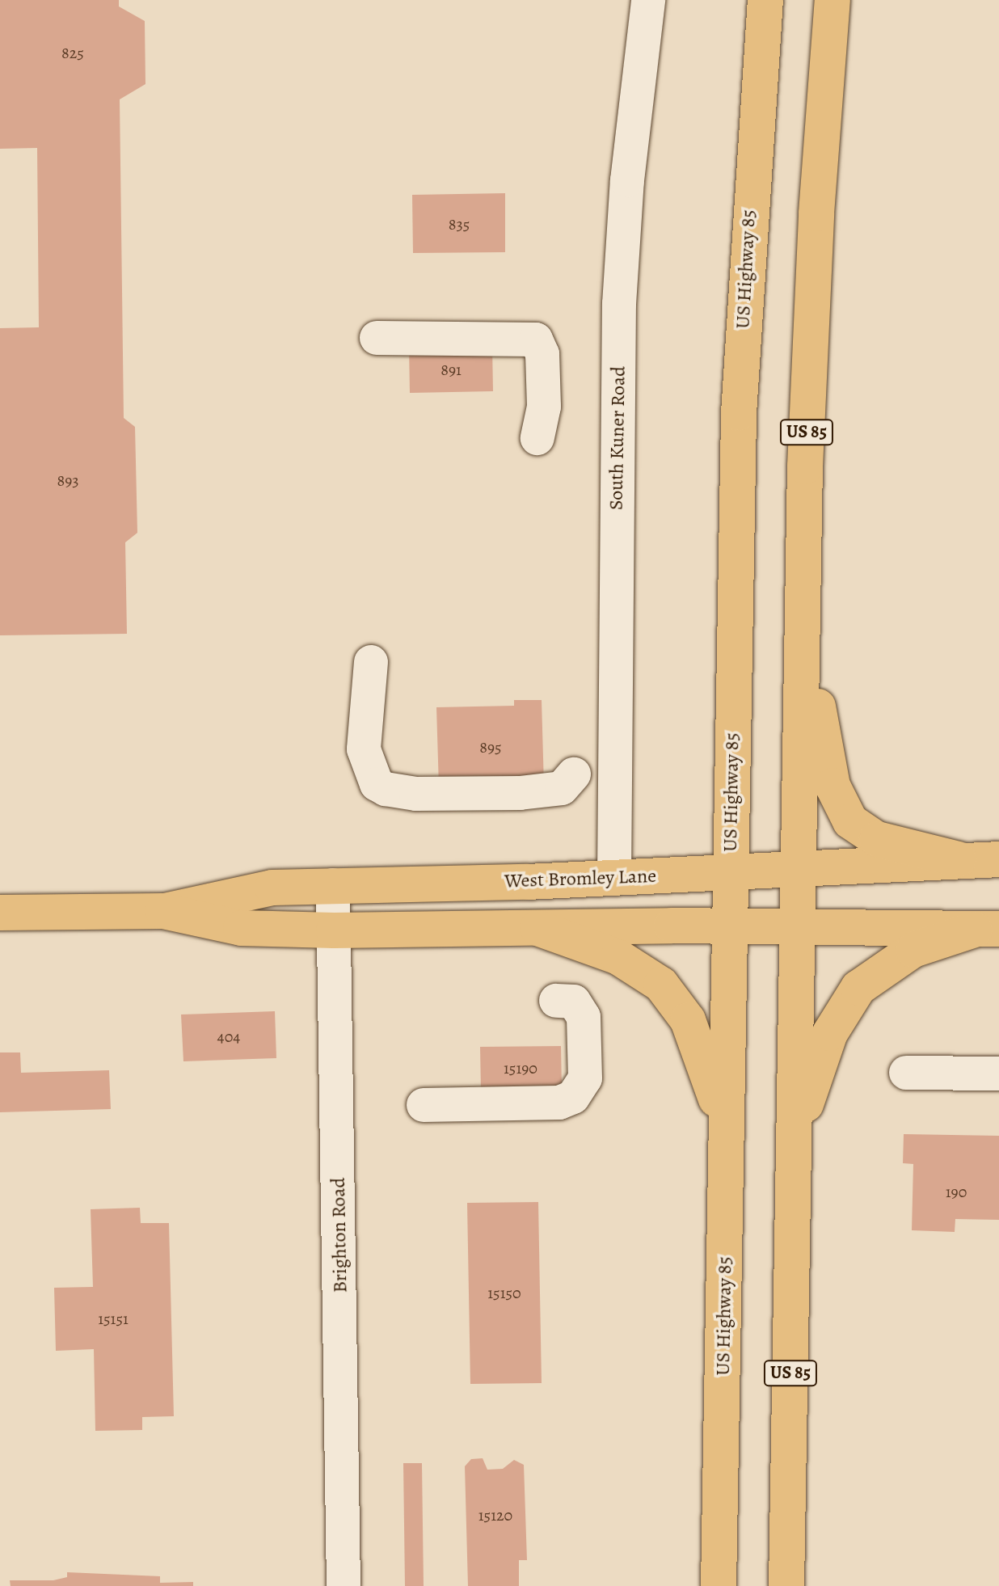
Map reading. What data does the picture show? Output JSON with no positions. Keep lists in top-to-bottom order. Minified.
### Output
{"streets":{"main road":["US Highway 85","US 85","West Bromley Lane"],"street":["South Kuner Road","Brighton Road"]},"crossings":[["US Highway 85","West Bromley Lane"],["US 85","West Bromley Lane"],["South Kuner Road","West Bromley Lane"],["West Bromley Lane","Brighton Road"]],"house_numbers":["825","835","891","893","895","404","15190","190","15150","15151","15120"]}
